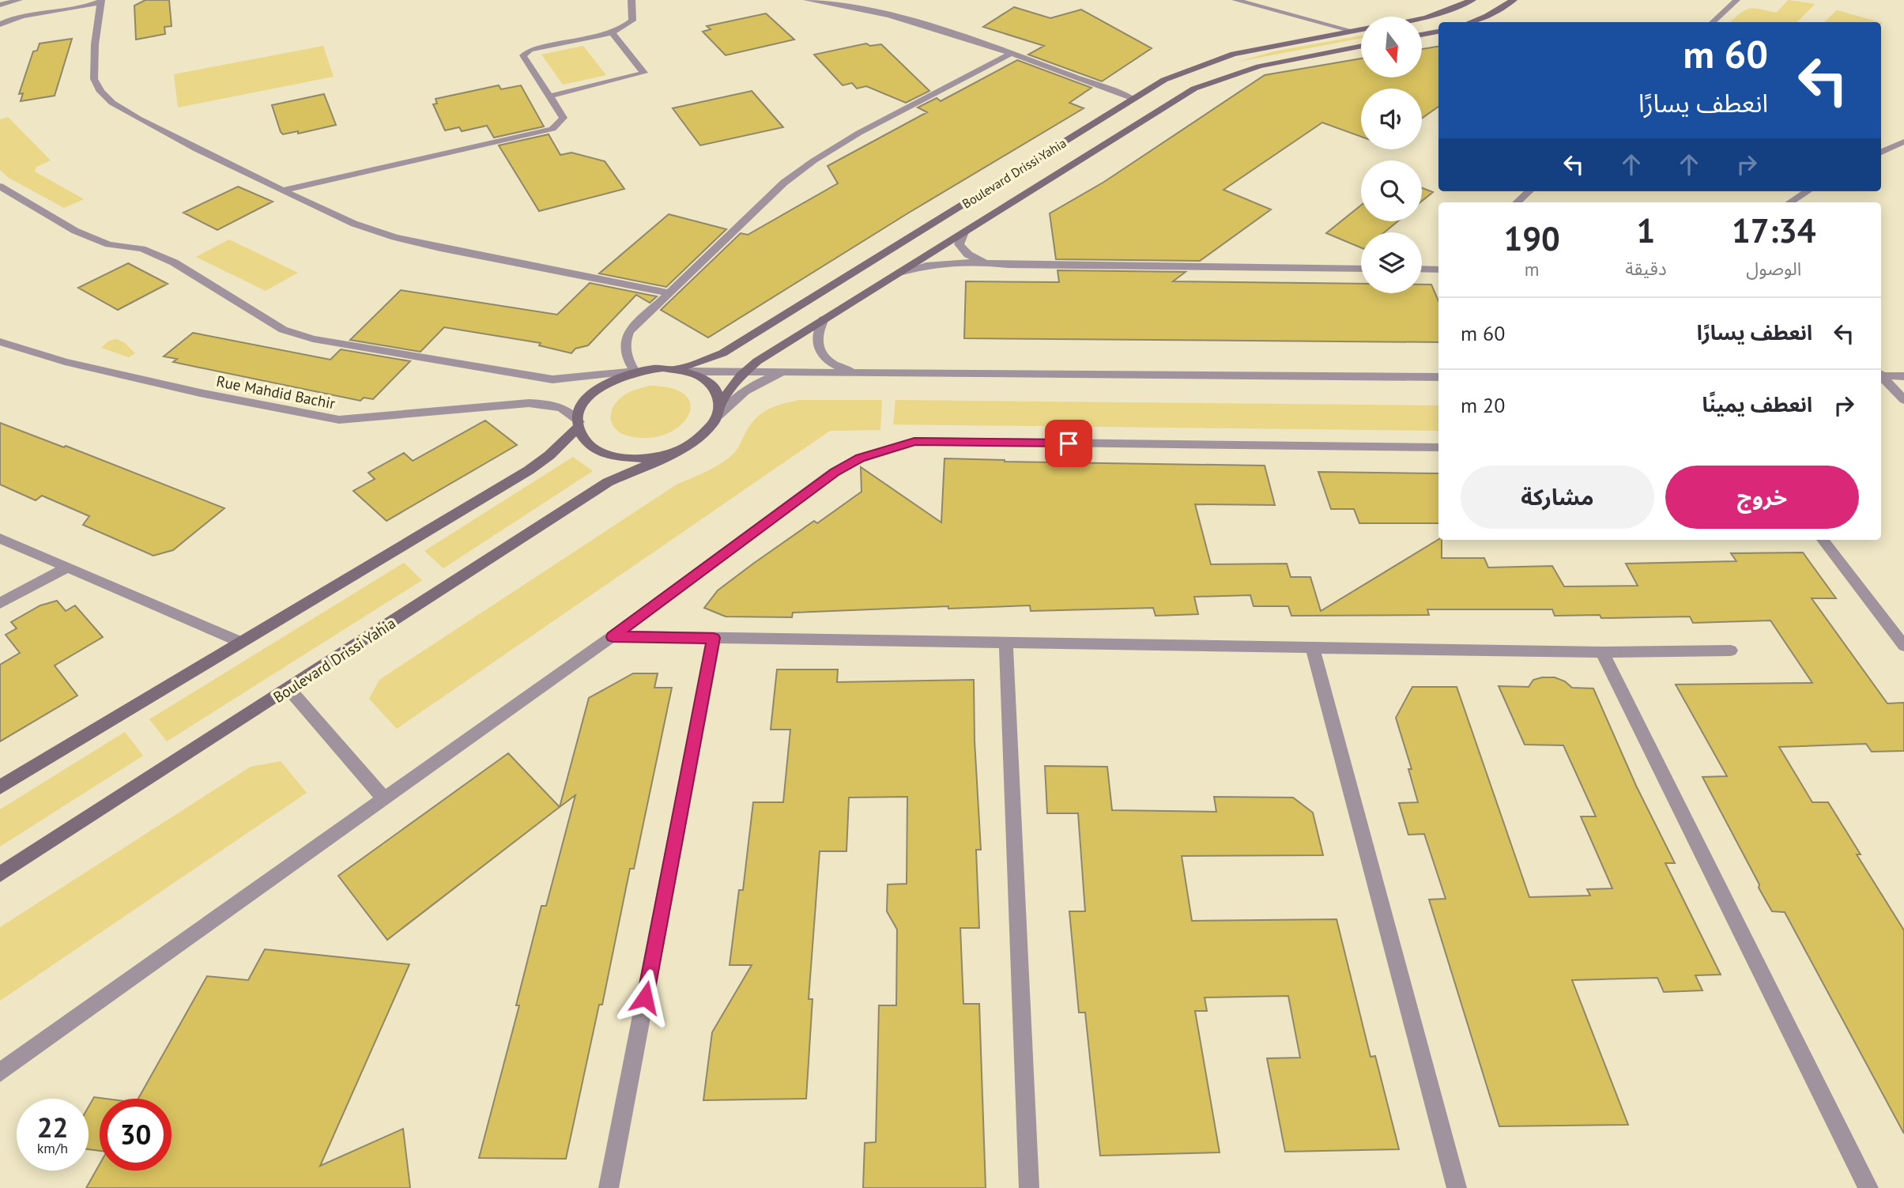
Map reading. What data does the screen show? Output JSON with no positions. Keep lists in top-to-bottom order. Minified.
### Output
{"streets":{"main road":["Boulevard Drissi Yahia"],"street":["Rue Mahdid Bachir"]},"crossings":[["Boulevard Drissi Yahia","Rue Mahdid Bachir"]],"north":"bottom","page":{"turn":["60 m","انعطف يسارًا"],"eta":["17:34","الوصول","1","دقيقة","190","m"],"list":[{"name":"انعطف يسارًا","value":"60 m"},{"name":"انعطف يمينًا","value":"20 m"}],"buttons":["خروج","مشاركة"],"speed":"22 km/h","limit":"30"}}
